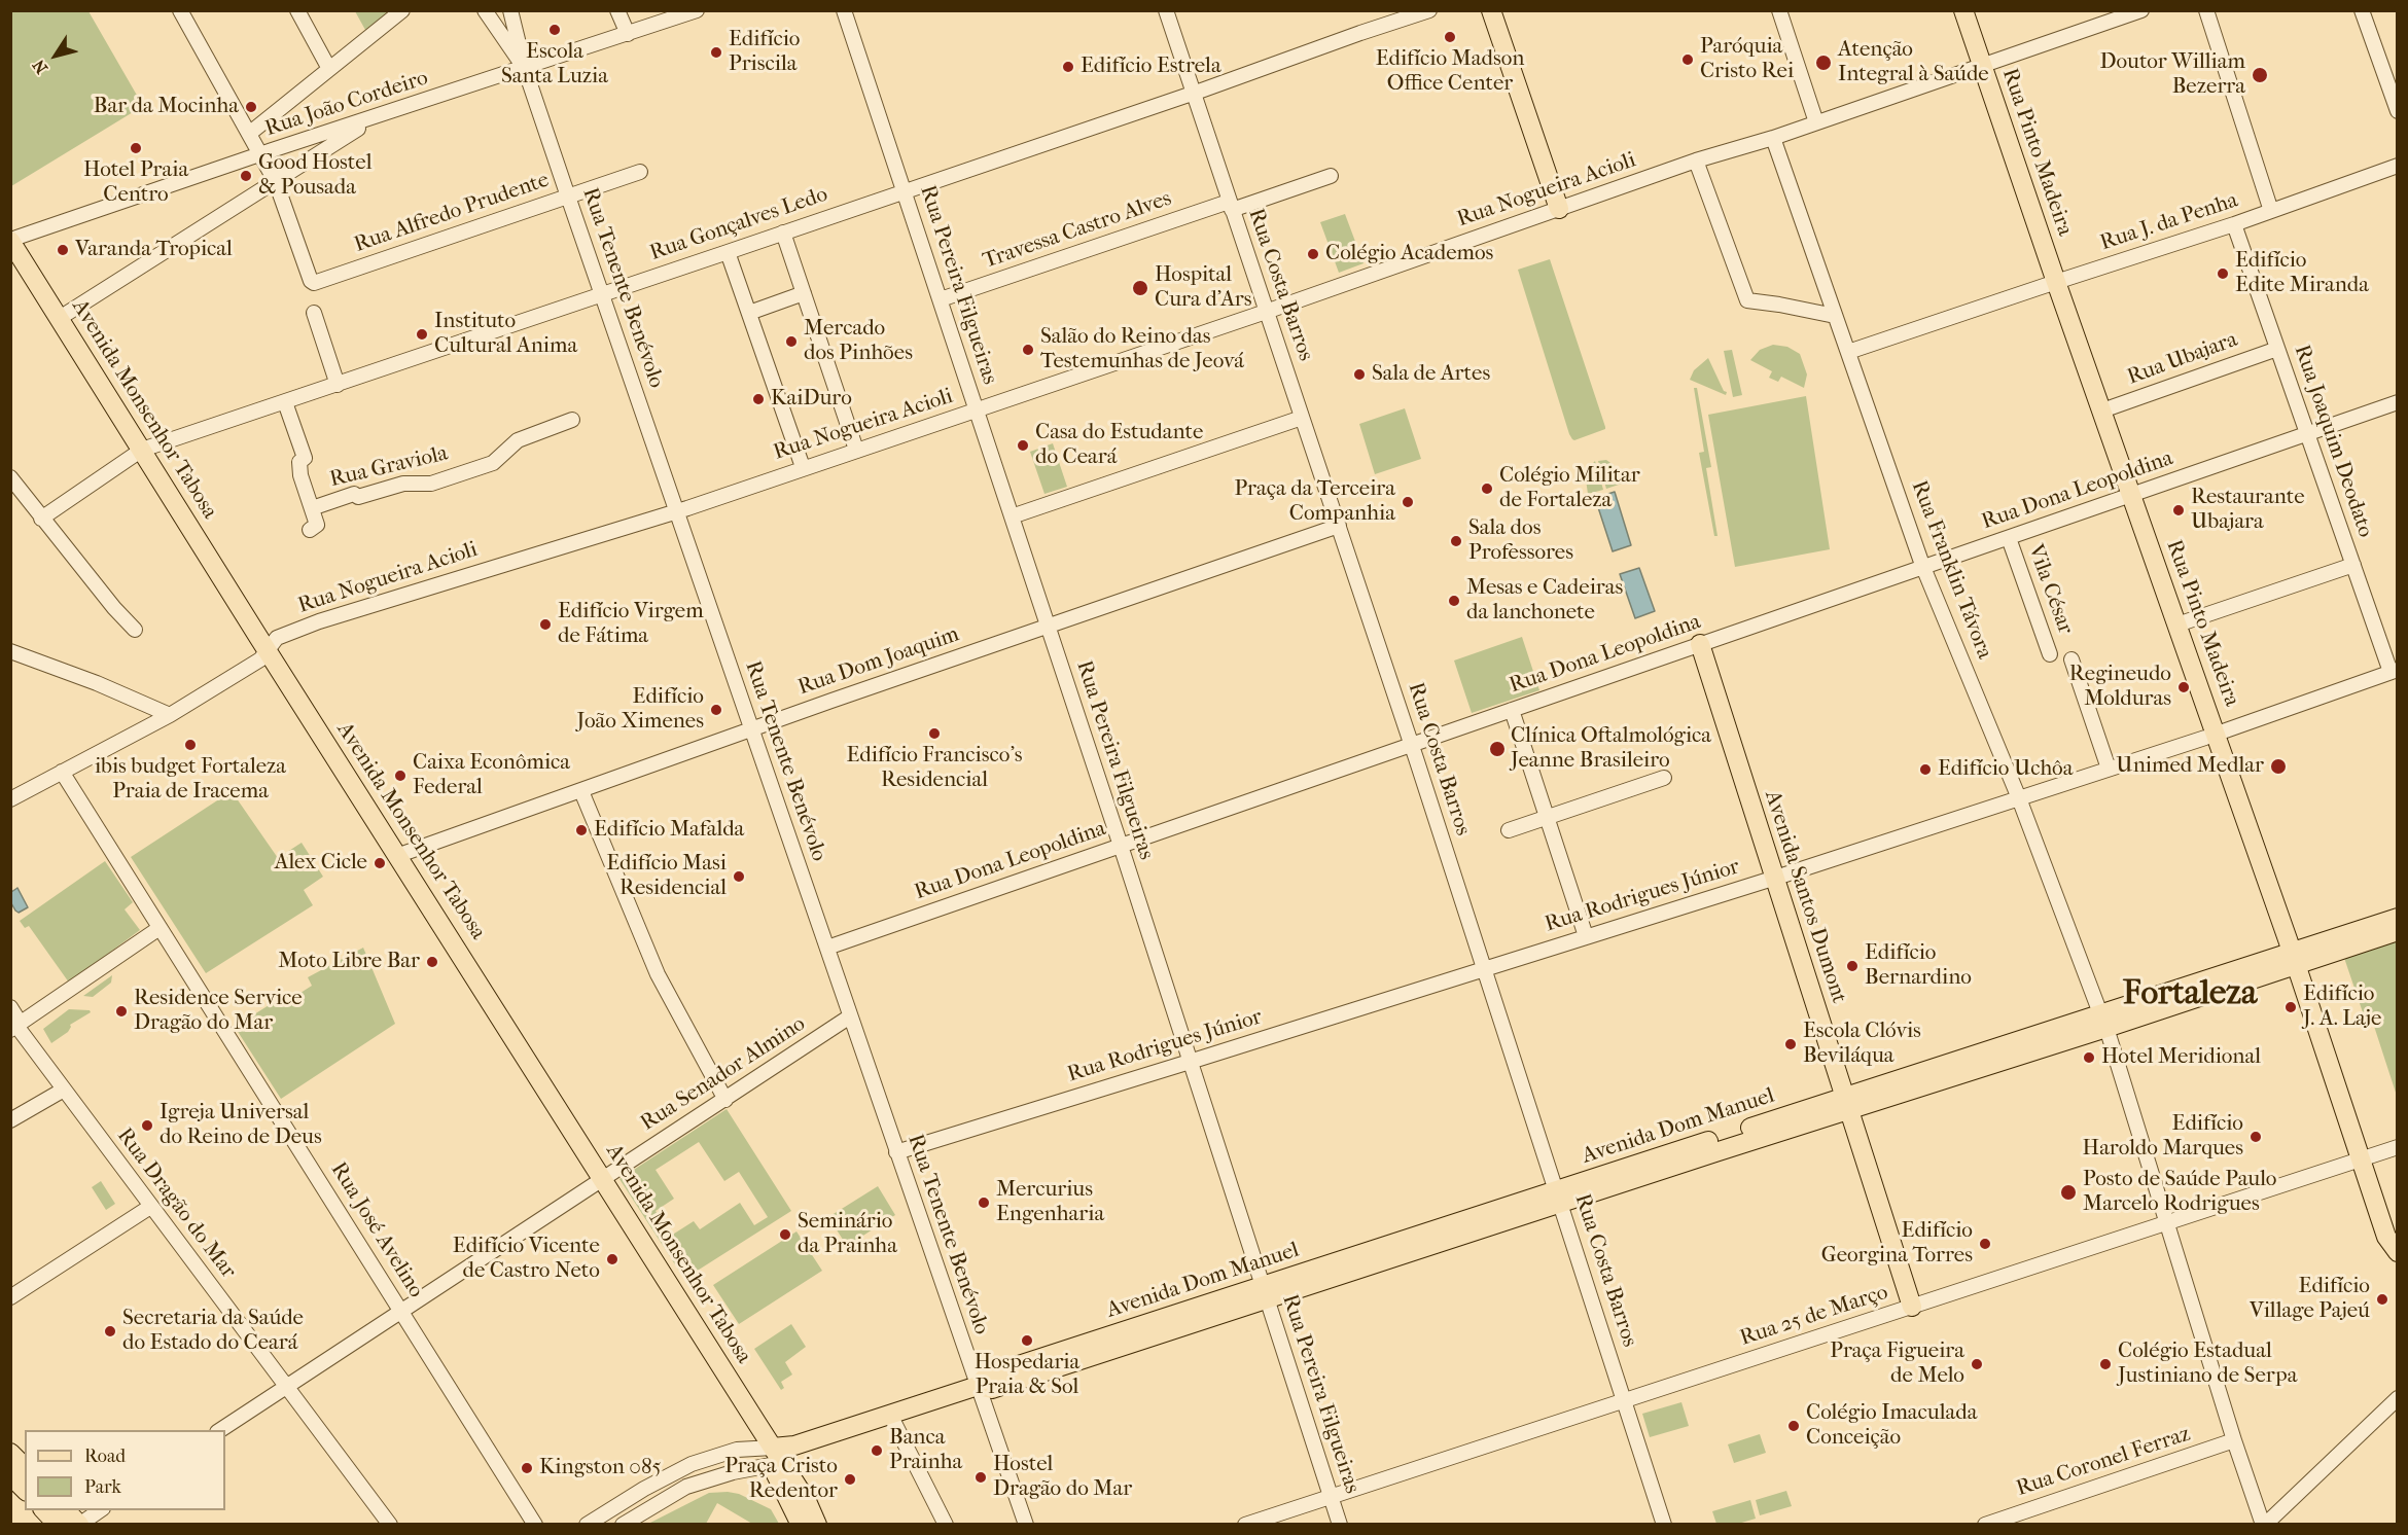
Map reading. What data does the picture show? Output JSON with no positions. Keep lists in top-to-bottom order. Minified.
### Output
{"streets":{"main road":["Rua Pinto Madeira","Avenida Monsenhor Tabosa","Avenida Santos Dumont","Avenida Dom Manuel"],"street":["Rua João Cordeiro","Rua Nogueira Acioli","Rua Alfredo Prudente","Rua J. da Penha","Rua Gonçalves Ledo","Travessa Castro Alves","Rua Pereira Filgueiras","Rua Costa Barros","Rua Tenente Benévolo","Rua Ubajara","Rua Joaquim Deodato","Rua Graviola","Rua Dona Leopoldina","Rua Franklin Távora","Vila César","Rua Dom Joaquim","Rua Rodrigues Júnior","Rua Senador Almino","Rua Dragão do Mar","Rua José Avelino","Rua 25 de Março","Rua Coronel Ferraz"]},"crossings":[["Rua João Cordeiro","Rua Tenente Benévolo"],["Rua João Cordeiro","Avenida Monsenhor Tabosa"],["Rua Pinto Madeira","Rua Nogueira Acioli"],["Rua Pinto Madeira","Rua J. da Penha"],["Rua Pinto Madeira","Rua Ubajara"],["Rua Pinto Madeira","Rua Dona Leopoldina"],["Rua Pinto Madeira","Rua Rodrigues Júnior"],["Rua Pinto Madeira","Avenida Dom Manuel"],["Rua Pinto Madeira","Rua 25 de Março"],["Rua Nogueira Acioli","Rua Pereira Filgueiras"],["Rua Nogueira Acioli","Rua Costa Barros"],["Rua Nogueira Acioli","Rua Tenente Benévolo"],["Rua Nogueira Acioli","Avenida Monsenhor Tabosa"],["Rua Nogueira Acioli","Rua Franklin Távora"],["Rua Nogueira Acioli","Rua José Avelino"],["Rua Alfredo Prudente","Rua Tenente Benévolo"],["Rua J. da Penha","Rua Joaquim Deodato"],["Rua J. da Penha","Rua Franklin Távora"],["Rua Gonçalves Ledo","Rua Pereira Filgueiras"],["Rua Gonçalves Ledo","Rua Costa Barros"],["Rua Gonçalves Ledo","Rua Tenente Benévolo"],["Rua Gonçalves Ledo","Avenida Monsenhor Tabosa"],["Travessa Castro Alves","Rua Pereira Filgueiras"],["Travessa Castro Alves","Rua Costa Barros"],["Rua Pereira Filgueiras","Rua Dona Leopoldina"],["Rua Pereira Filgueiras","Rua Dom Joaquim"],["Rua Pereira Filgueiras","Rua Rodrigues Júnior"],["Rua Pereira Filgueiras","Avenida Dom Manuel"],["Rua Pereira Filgueiras","Rua 25 de Março"],["Rua Costa Barros","Rua Dona Leopoldina"],["Rua Costa Barros","Rua Dom Joaquim"],["Rua Costa Barros","Rua Rodrigues Júnior"],["Rua Costa Barros","Avenida Dom Manuel"],["Rua Costa Barros","Rua 25 de Março"],["Rua Tenente Benévolo","Rua Dona Leopoldina"],["Rua Tenente Benévolo","Rua Dom Joaquim"],["Rua Tenente Benévolo","Rua Rodrigues Júnior"],["Rua Tenente Benévolo","Rua Senador Almino"],["Rua Tenente Benévolo","Avenida Dom Manuel"],["Rua Ubajara","Rua Joaquim Deodato"],["Avenida Monsenhor Tabosa","Rua Dom Joaquim"],["Avenida Monsenhor Tabosa","Rua Senador Almino"],["Avenida Monsenhor Tabosa","Avenida Dom Manuel"],["Rua Joaquim Deodato","Rua Dona Leopoldina"],["Rua Joaquim Deodato","Rua Rodrigues Júnior"],["Rua Dona Leopoldina","Rua Franklin Távora"],["Rua Dona Leopoldina","Vila César"],["Rua Dona Leopoldina","Avenida Santos Dumont"],["Rua Franklin Távora","Rua Rodrigues Júnior"],["Rua Franklin Távora","Avenida Dom Manuel"],["Rua Franklin Távora","Rua 25 de Março"],["Rua Franklin Távora","Rua Coronel Ferraz"],["Rua Rodrigues Júnior","Avenida Santos Dumont"],["Avenida Santos Dumont","Avenida Dom Manuel"],["Avenida Santos Dumont","Rua 25 de Março"],["Rua Senador Almino","Rua Dragão do Mar"],["Rua Senador Almino","Rua José Avelino"]],"districts":["Fortaleza"],"places":["Escola Santa Luzia","Edifício Madson Office Center","Edifício Priscila","Paróquia Cristo Rei","Atenção Integral à Saúde","Edifício Estrela","Doutor William Bezerra","Bar da Mocinha","Hotel Praia Centro","Good Hostel & Pousada","Varanda Tropical","Colégio Academos","Edifício Edite Miranda","Hospital Cura d'Ars","Instituto Cultural Anima","Mercado dos Pinhões","Salão do Reino das Testemunhas de Jeová","Sala de Artes","KaiDuro","Casa do Estudante do Ceará","Colégio Militar de Fortaleza","Praça da Terceira Companhia","Restaurante Ubajara","Sala dos Professores","Mesas e Cadeiras da lanchonete","Edifício Virgem de Fátima","Regineudo Molduras","Edifício João Ximenes","Edifício Francisco's Residencial","ibis budget Fortaleza Praia de Iracema","Clínica Oftalmológica Jeanne Brasileiro","Unimed Medlar","Edifício Uchôa","Caixa Econômica Federal","Edifício Mafalda","Alex Cicle","Edifício Masi Residencial","Moto Libre Bar","Edifício Bernardino","Edifício J. A. Laje","Residence Service Dragão do Mar","Escola Clóvis Beviláqua","Hotel Meridional","Igreja Universal do Reino de Deus","Edifício Haroldo Marques","Posto de Saúde Paulo Marcelo Rodrigues","Mercurius Engenharia","Seminário da Prainha","Edifício Georgina Torres","Edifício Vicente de Castro Neto","Edifício Village Pajeú","Secretaria da Saúde do Estado do Ceará","Hospedaria Praia & Sol","Praça Figueira de Melo","Colégio Estadual Justiniano de Serpa","Colégio Imaculada Conceição","Banca Prainha","Kingston 085","Hostel Dragão do Mar","Praça Cristo Redentor"],"legend":["Road","Park"],"north":"bottom left"}
